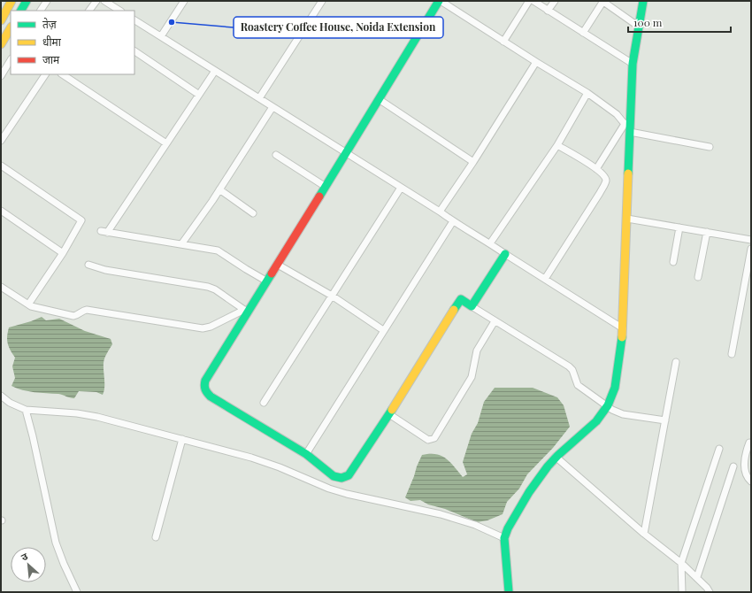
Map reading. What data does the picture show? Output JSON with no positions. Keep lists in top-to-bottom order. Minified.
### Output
{"places":["Roastery Coffee House, Noida Extension"],"legend":["तेज़","धीमा","जाम"],"scale_bar":"100 m","north":"top left"}
